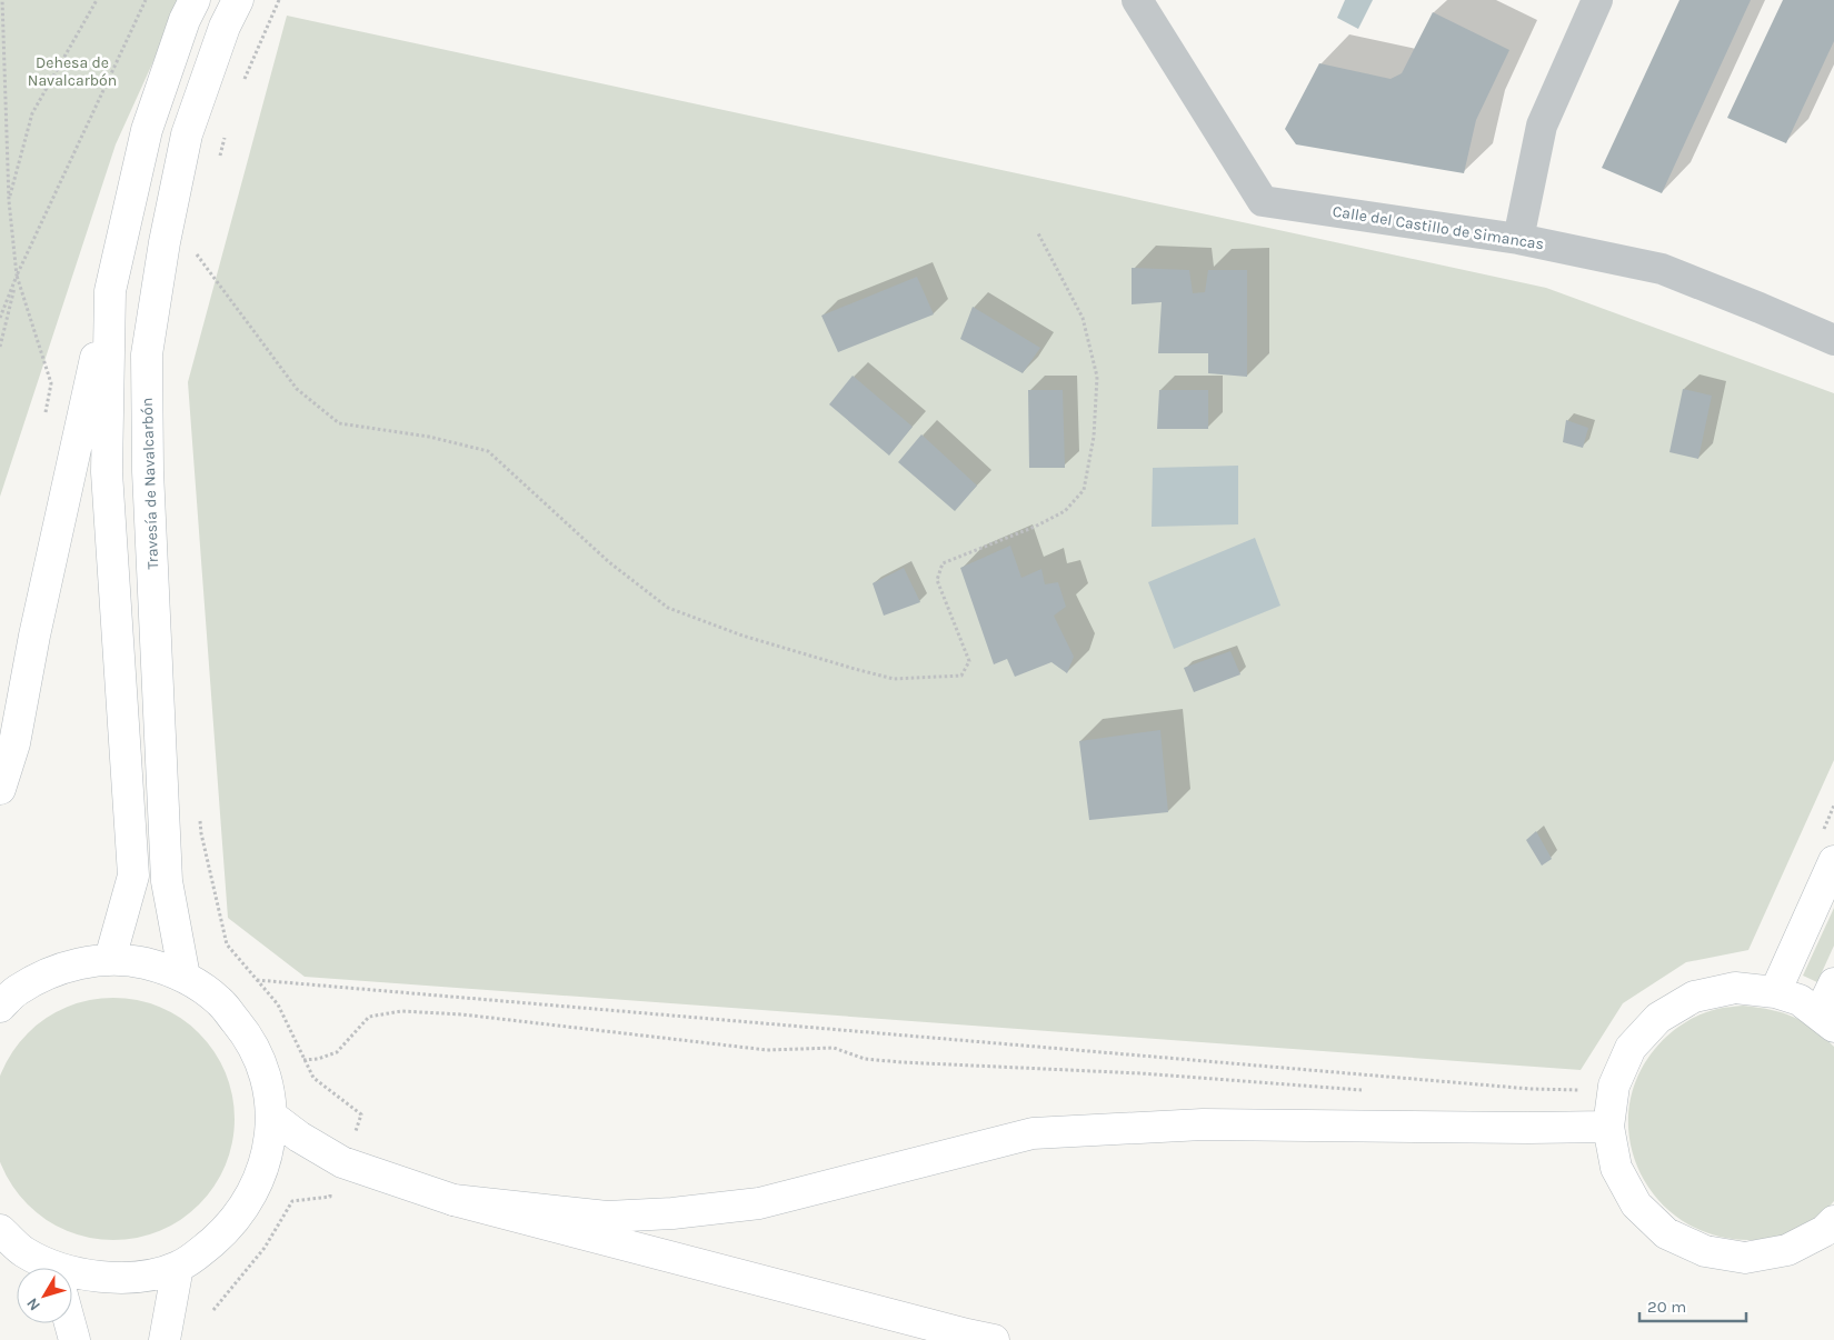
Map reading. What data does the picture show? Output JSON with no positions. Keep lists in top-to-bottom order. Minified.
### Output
{"streets":{"main road":["Travesía de Navalcarbón"],"street":["Calle del Castillo de Simancas"]},"parks":["Dehesa de Navalcarbón"],"scale_bar":"20 m","north":"bottom left"}
